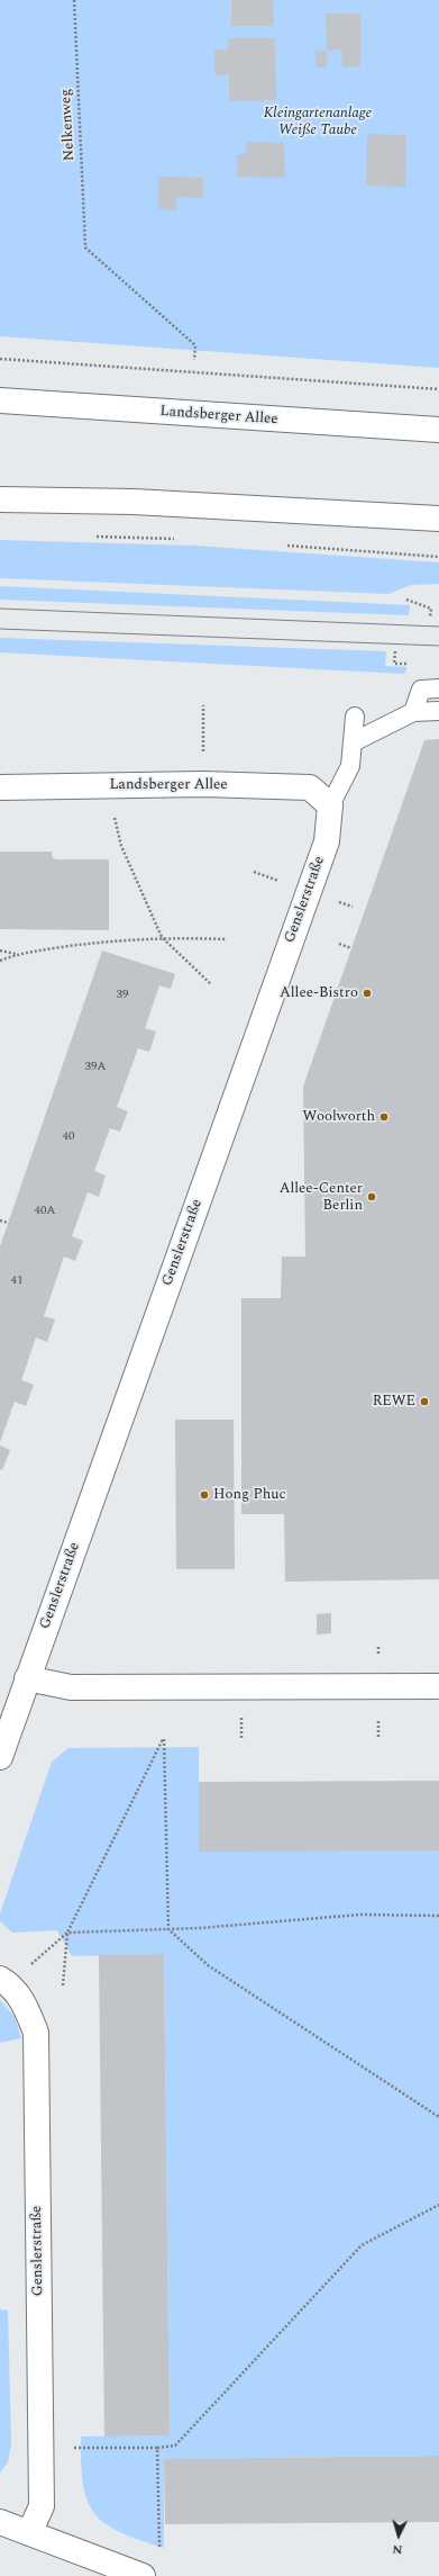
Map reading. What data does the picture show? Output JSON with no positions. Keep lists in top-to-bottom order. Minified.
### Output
{"streets":{"street":["Landsberger Allee","Genslerstraße"],"path":["Nelkenweg"]},"crossings":[["Landsberger Allee","Genslerstraße"]],"parks":["Kleingartenanlage Weiße Taube"],"places":["Allee-Bistro","Woolworth","Allee-Center Berlin","REWE","Hong Phuc"],"house_numbers":["39","39A","40","40A","41"],"north":"bottom"}
